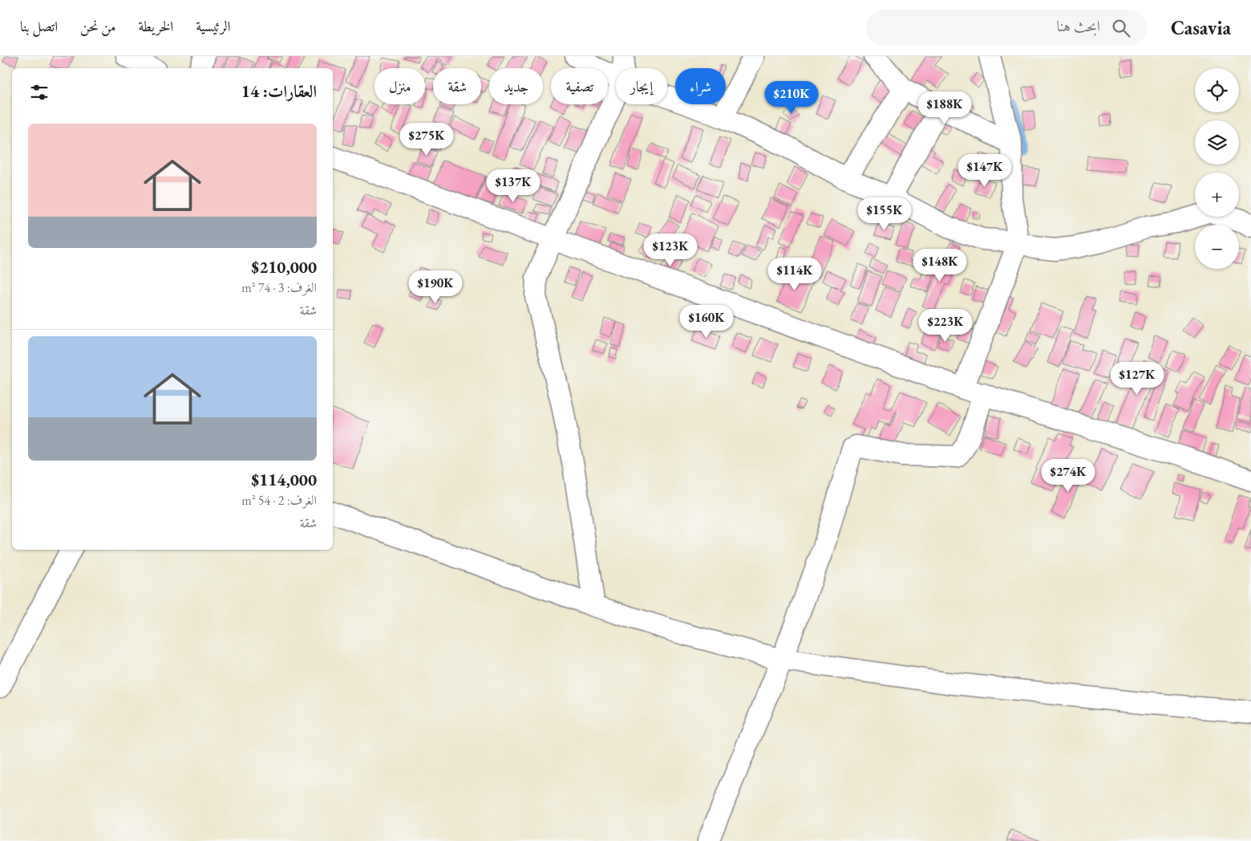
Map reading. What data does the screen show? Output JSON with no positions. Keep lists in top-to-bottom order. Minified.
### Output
{"page":{"header":"Casavia","search":"ابحث هنا","nav":["الرئيسية","الخريطة","من نحن","اتصل بنا"],"map_buttons":["+","−"],"chip":["شراء","إيجار","تصفية","جديد","شقة","منزل"],"heading":"العقارات: 14","price":["$210K","$188K","$275K","$147K","$137K","$155K","$123K","$148K","$114K","$190K","$160K","$223K","$127K","$274K"],"list":[{"name":"$210,000","note":"الغرف: 3 · 74 m² · شقة"},{"name":"$114,000","note":"الغرف: 2 · 54 m² · شقة"}]}}
